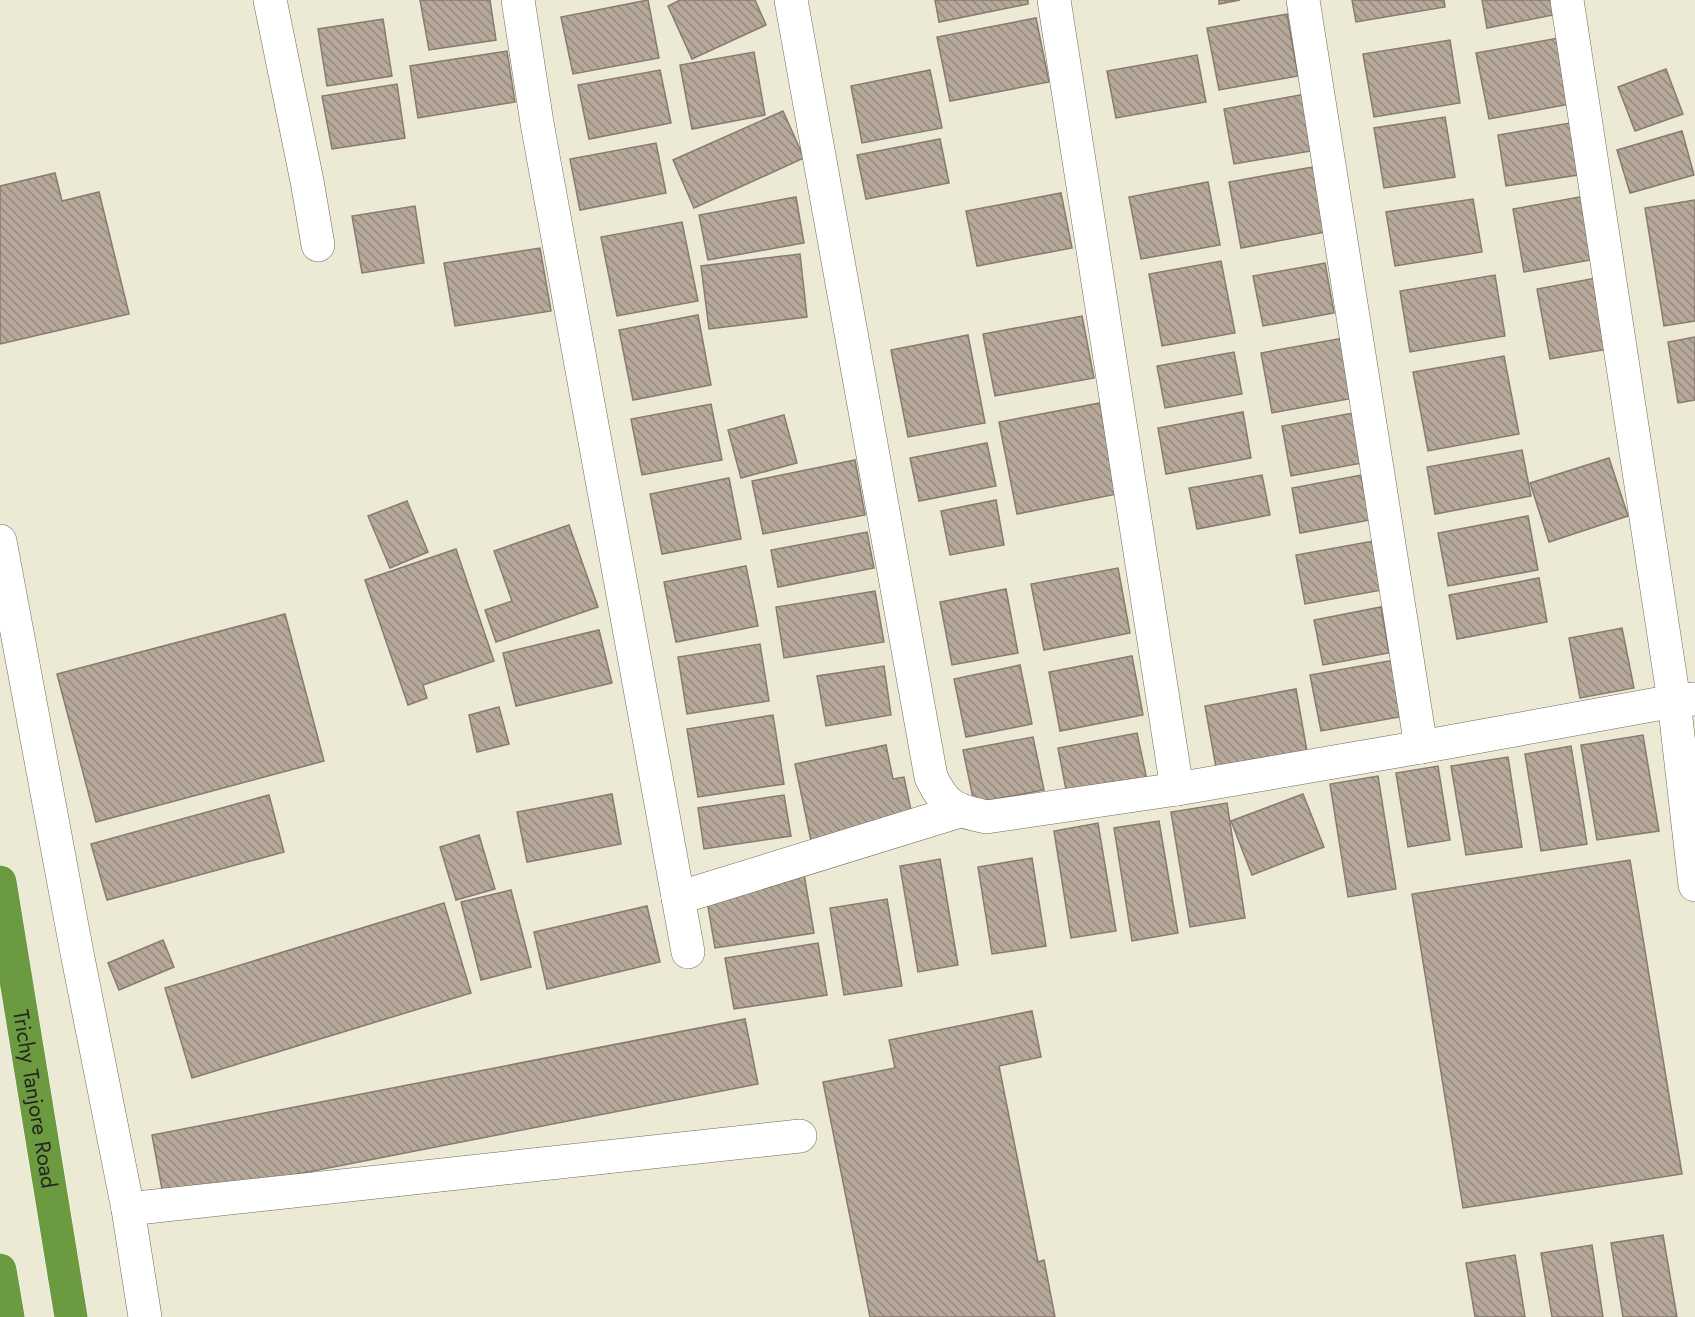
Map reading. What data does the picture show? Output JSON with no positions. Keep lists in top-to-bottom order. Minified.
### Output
{"streets":{"highway":["Trichy Tanjore Road"]}}
